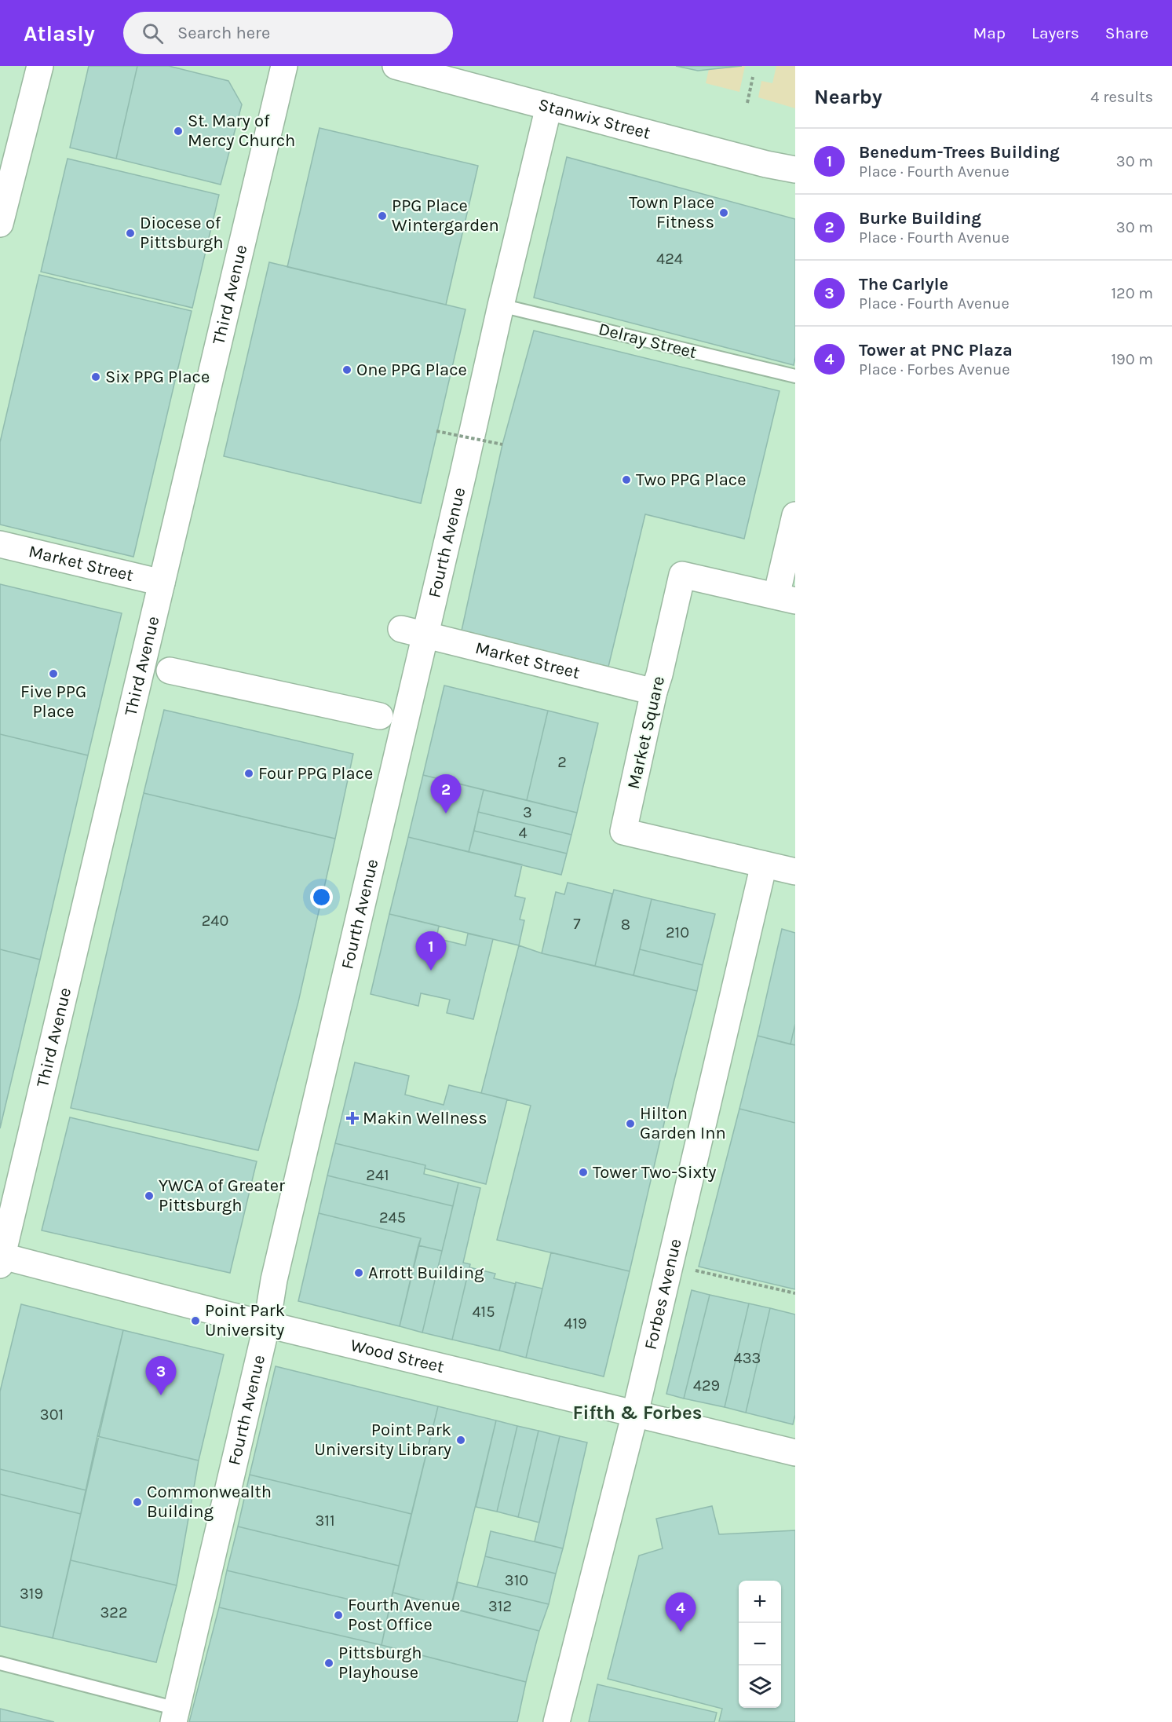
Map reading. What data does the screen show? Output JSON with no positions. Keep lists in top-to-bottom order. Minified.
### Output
{"streets":{"street":["Stanwix Street","Third Avenue","Fourth Avenue","Market Street","Market Square","Forbes Avenue","Wood Street"],"lane":["Delray Street"]},"crossings":[["Stanwix Street","Fourth Avenue"],["Third Avenue","Market Street"],["Third Avenue","Wood Street"],["Delray Street","Fourth Avenue"],["Fourth Avenue","Market Street"],["Fourth Avenue","Wood Street"],["Market Street","Market Square"],["Market Square","Forbes Avenue"],["Forbes Avenue","Wood Street"]],"districts":["Fifth & Forbes"],"places":{"other":["St. Mary of Mercy Church","Town Place Fitness","PPG Place Wintergarden","Diocese of Pittsburgh","One PPG Place","Six PPG Place","Two PPG Place","Five PPG Place","Four PPG Place","Hilton Garden Inn","Tower Two-Sixty","YWCA of Greater Pittsburgh","Arrott Building","Point Park University","Point Park University Library","Commonwealth Building","Fourth Avenue Post Office","Pittsburgh Playhouse"],"health":["Makin Wellness"]},"house_numbers":["424","2","3","4","240","7","8","210","241","245","415","419","433","429","301","311","310","319","312","322"],"page":{"header":"Atlasly","search":"Search here","nav":["Map","Layers","Share"],"heading":["Nearby","4 results"],"list":[{"mark":"1","name":"Benedum-Trees Building","note":"Place · Fourth Avenue","value":"30 m"},{"mark":"2","name":"Burke Building","note":"Place · Fourth Avenue","value":"30 m"},{"mark":"3","name":"The Carlyle","note":"Place · Fourth Avenue","value":"120 m"},{"mark":"4","name":"Tower at PNC Plaza","note":"Place · Forbes Avenue","value":"190 m"}],"pins":["2","1","3","4"],"map_buttons":["+","−"]}}
